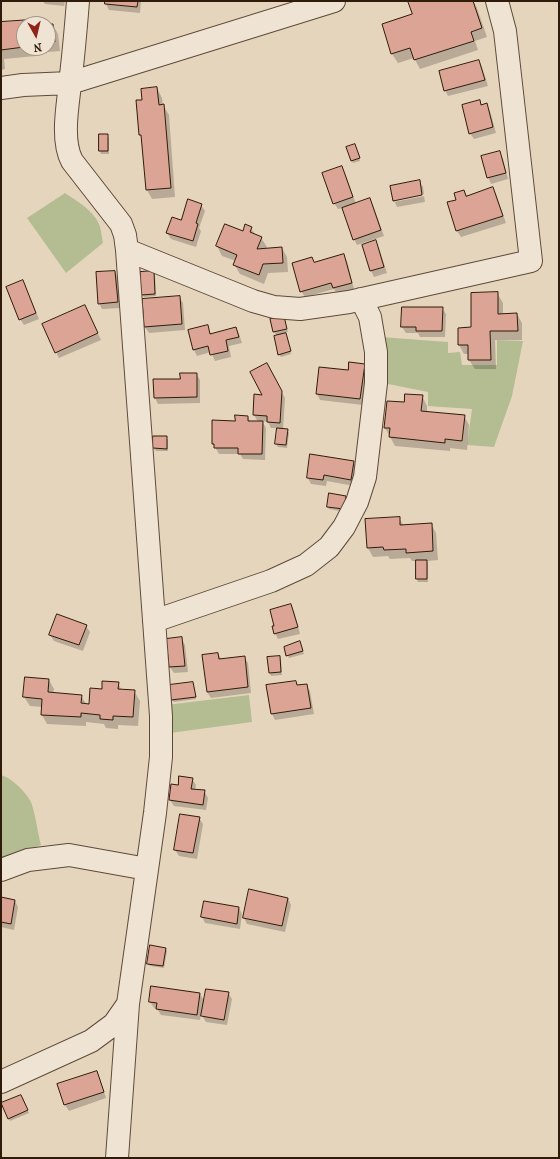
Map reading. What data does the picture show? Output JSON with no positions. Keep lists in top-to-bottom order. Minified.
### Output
{"north":"bottom"}
